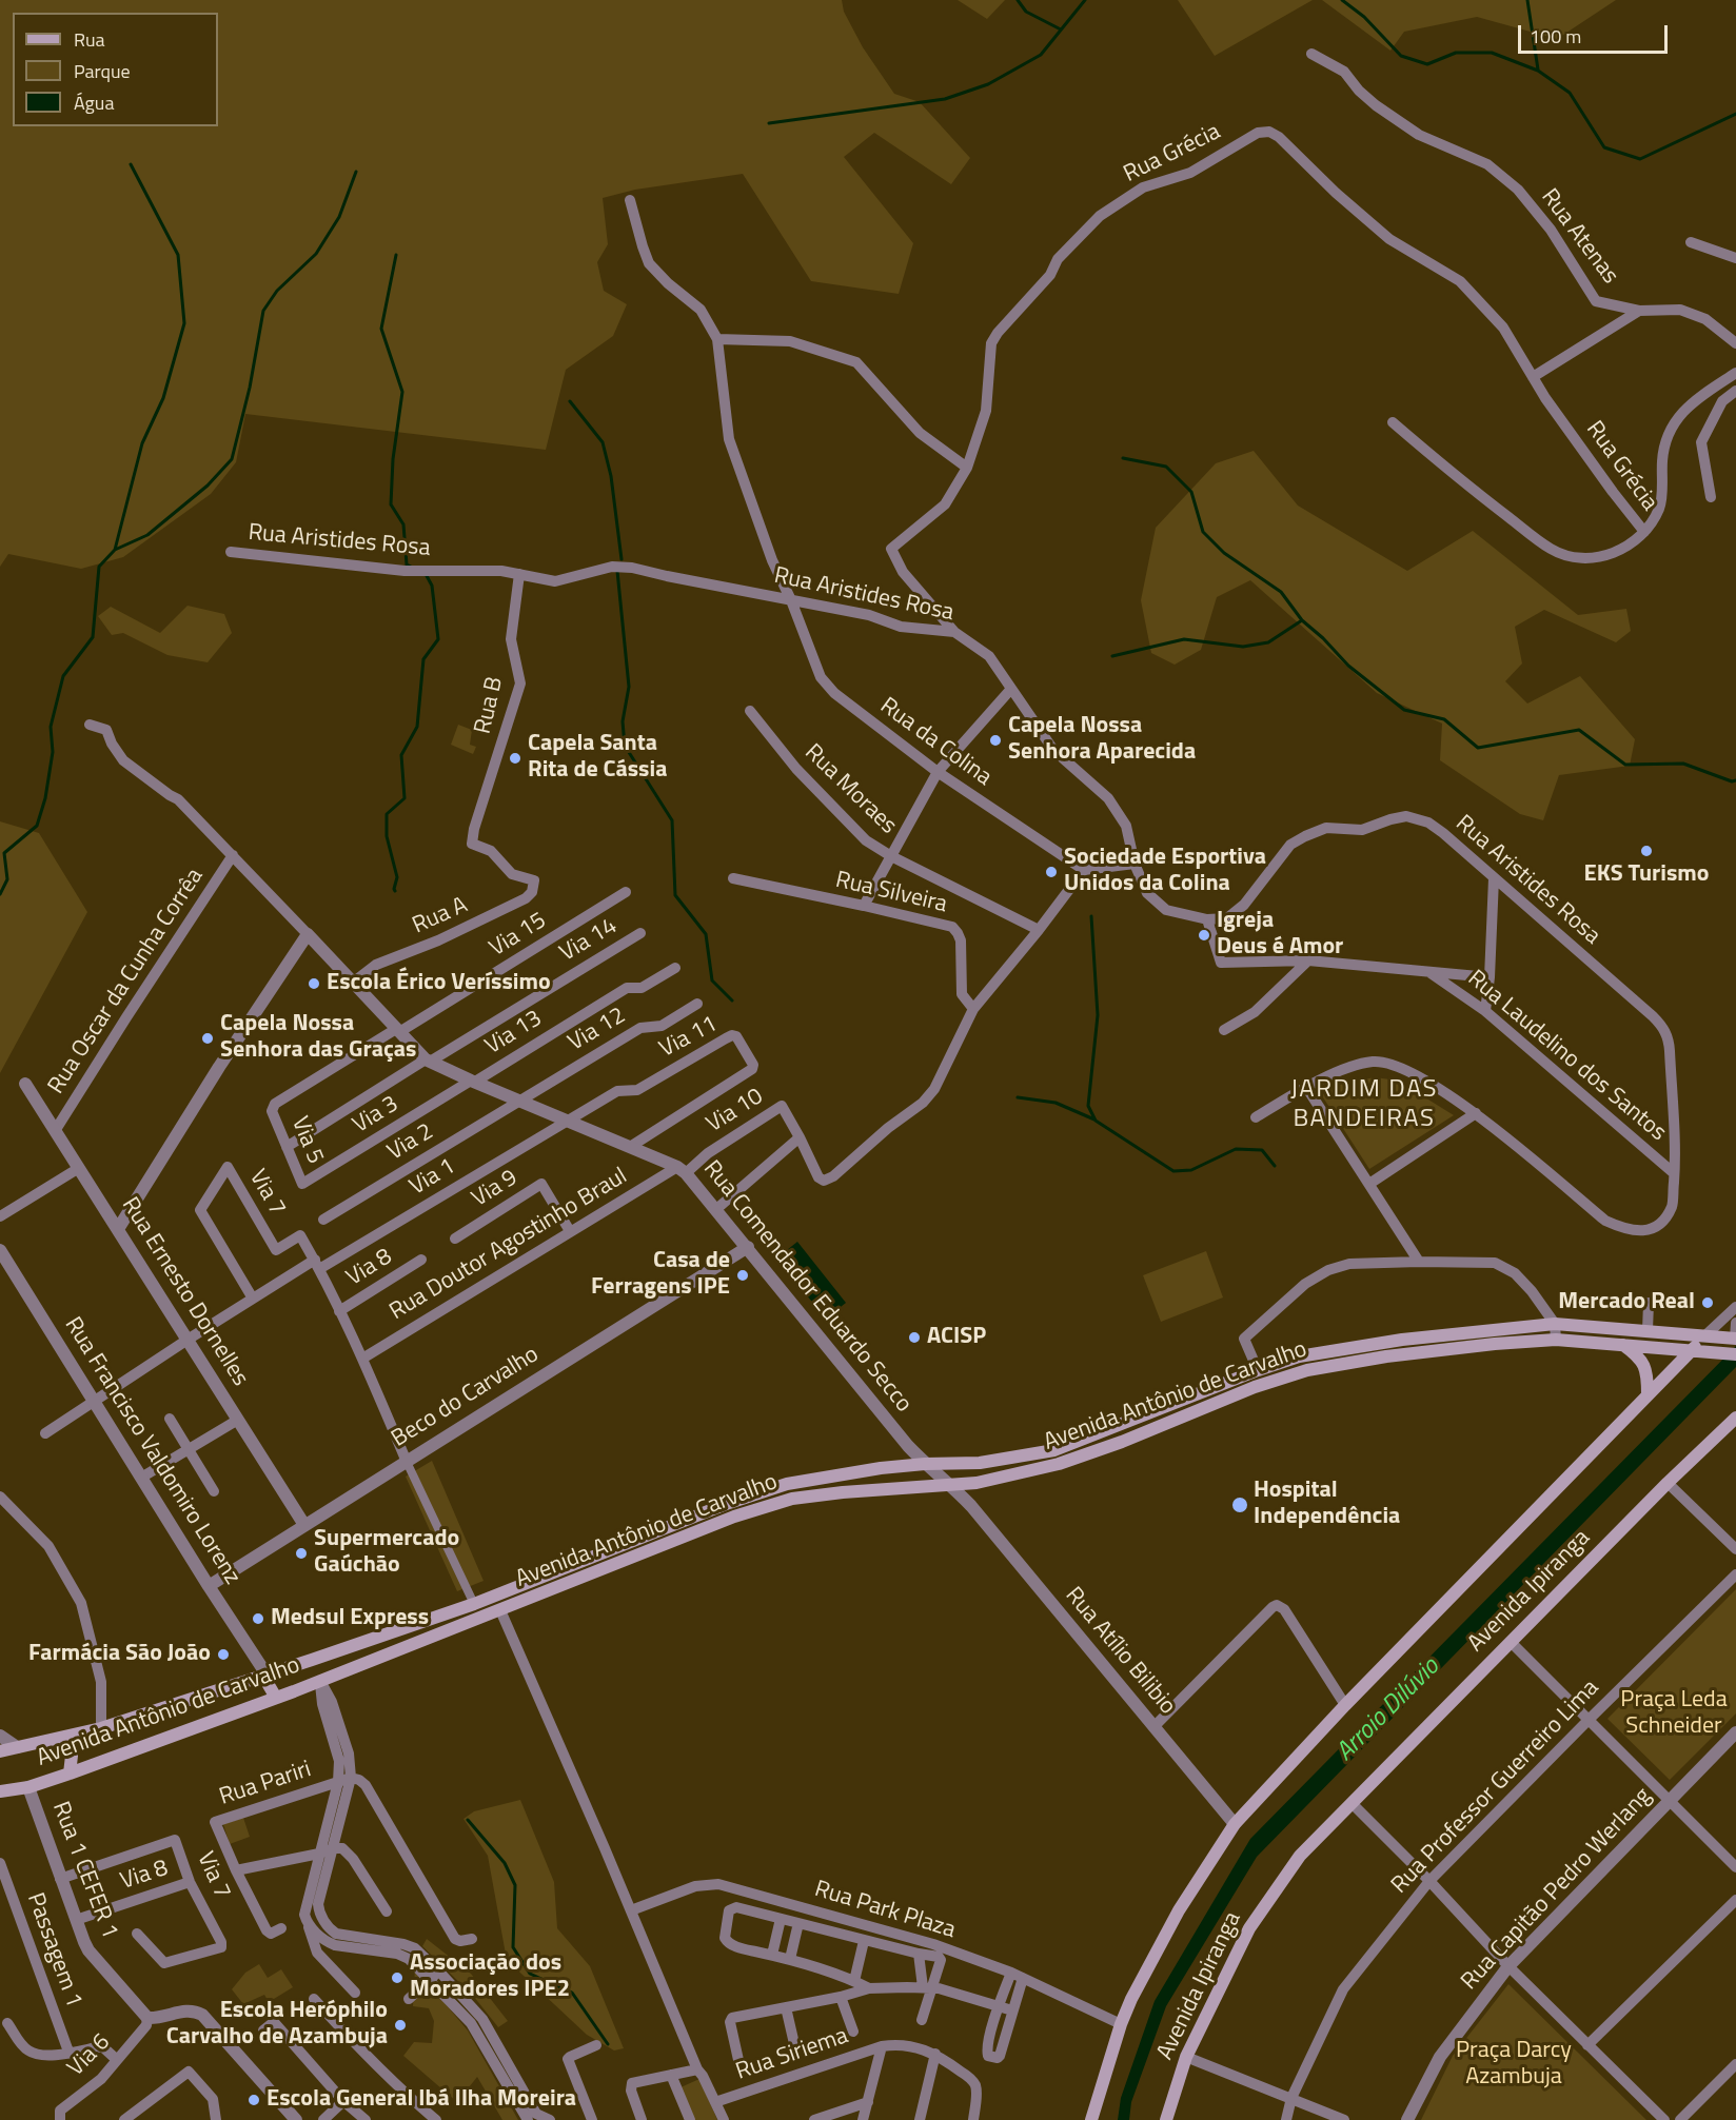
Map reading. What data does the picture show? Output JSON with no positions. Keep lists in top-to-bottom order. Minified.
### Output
{"streets":{"main road":["Avenida Antônio de Carvalho","Avenida Ipiranga"],"street":["Rua Grécia","Rua Atenas","Rua Aristides Rosa","Rua B","Rua da Colina","Rua Moraes","Rua Silveira","Rua A","Via 15","Via 14","Rua Oscar da Cunha Corrêa","Via 12","Via 13","Via 11","Rua Laudelino dos Santos","Via 10","Via 3","Via 5","Via 2","Via 1","Via 9","Via 7","Rua Doutor Agostinho Braul","Via 8","Rua Comendador Eduardo Secco","Rua Ernesto Dornelles","Beco do Carvalho","Rua Francisco Valdomiro Lorenz","Rua Atílio Bilibio","Rua Pariri","Rua Professor Guerreiro Lima","Rua 1 CEFER 1","Rua Capitão Pedro Werlang","Rua Park Plaza","Passagem 1","Rua Siriema","Via 6"]},"crossings":[["Rua Grécia","Rua Aristides Rosa"],["Rua Aristides Rosa","Rua B"],["Rua Aristides Rosa","Rua da Colina"],["Rua Aristides Rosa","Rua Laudelino dos Santos"],["Rua B","Rua A"],["Rua A","Rua Comendador Eduardo Secco"],["Via 15","Via 5"],["Via 15","Rua Comendador Eduardo Secco"],["Via 14","Via 5"],["Via 14","Rua Comendador Eduardo Secco"],["Rua Oscar da Cunha Corrêa","Rua Comendador Eduardo Secco"],["Rua Oscar da Cunha Corrêa","Rua Ernesto Dornelles"],["Via 12","Via 2"],["Via 12","Rua Comendador Eduardo Secco"],["Via 13","Via 3"],["Via 13","Rua Comendador Eduardo Secco"],["Via 11","Via 1"],["Via 11","Rua Comendador Eduardo Secco"],["Via 10","Rua Doutor Agostinho Braul"],["Via 10","Rua Comendador Eduardo Secco"],["Via 3","Via 5"],["Via 3","Rua Comendador Eduardo Secco"],["Via 5","Rua Comendador Eduardo Secco"],["Via 2","Rua Comendador Eduardo Secco"],["Via 1","Via 7"],["Via 1","Rua Comendador Eduardo Secco"],["Via 1","Rua Ernesto Dornelles"],["Via 1","Rua Francisco Valdomiro Lorenz"],["Via 9","Rua Doutor Agostinho Braul"],["Via 7","Via 8"],["Via 7","Rua 1 CEFER 1"],["Rua Doutor Agostinho Braul","Rua Comendador Eduardo Secco"],["Via 8","Rua 1 CEFER 1"],["Rua Comendador Eduardo Secco","Avenida Antônio de Carvalho"],["Rua Comendador Eduardo Secco","Beco do Carvalho"],["Rua Comendador Eduardo Secco","Rua Atílio Bilibio"],["Rua Ernesto Dornelles","Beco do Carvalho"],["Avenida Antônio de Carvalho","Rua Francisco Valdomiro Lorenz"],["Avenida Antônio de Carvalho","Rua Atílio Bilibio"],["Avenida Antônio de Carvalho","Rua 1 CEFER 1"],["Beco do Carvalho","Rua Francisco Valdomiro Lorenz"],["Rua 1 CEFER 1","Via 6"]],"districts":["JARDIM DAS BANDEIRAS"],"water":["Arroio Dilúvio"],"parks":["Praça Leda Schneider","Praça Darcy Azambuja"],"places":["Capela Nossa Senhora Aparecida","Capela Santa Rita de Cássia","EKS Turismo","Sociedade Esportiva Unidos da Colina","Igreja Deus é Amor","Escola Érico Veríssimo","Capela Nossa Senhora das Graças","Casa de Ferragens IPE","Mercado Real","ACISP","Hospital Independência","Supermercado Gaúchão","Medsul Express","Farmácia São João","Associação dos Moradores IPE2","Escola Heróphilo Carvalho de Azambuja","Escola General Ibá Ilha Moreira"],"legend":["Rua","Parque","Água"],"scale_bar":"100 m"}
